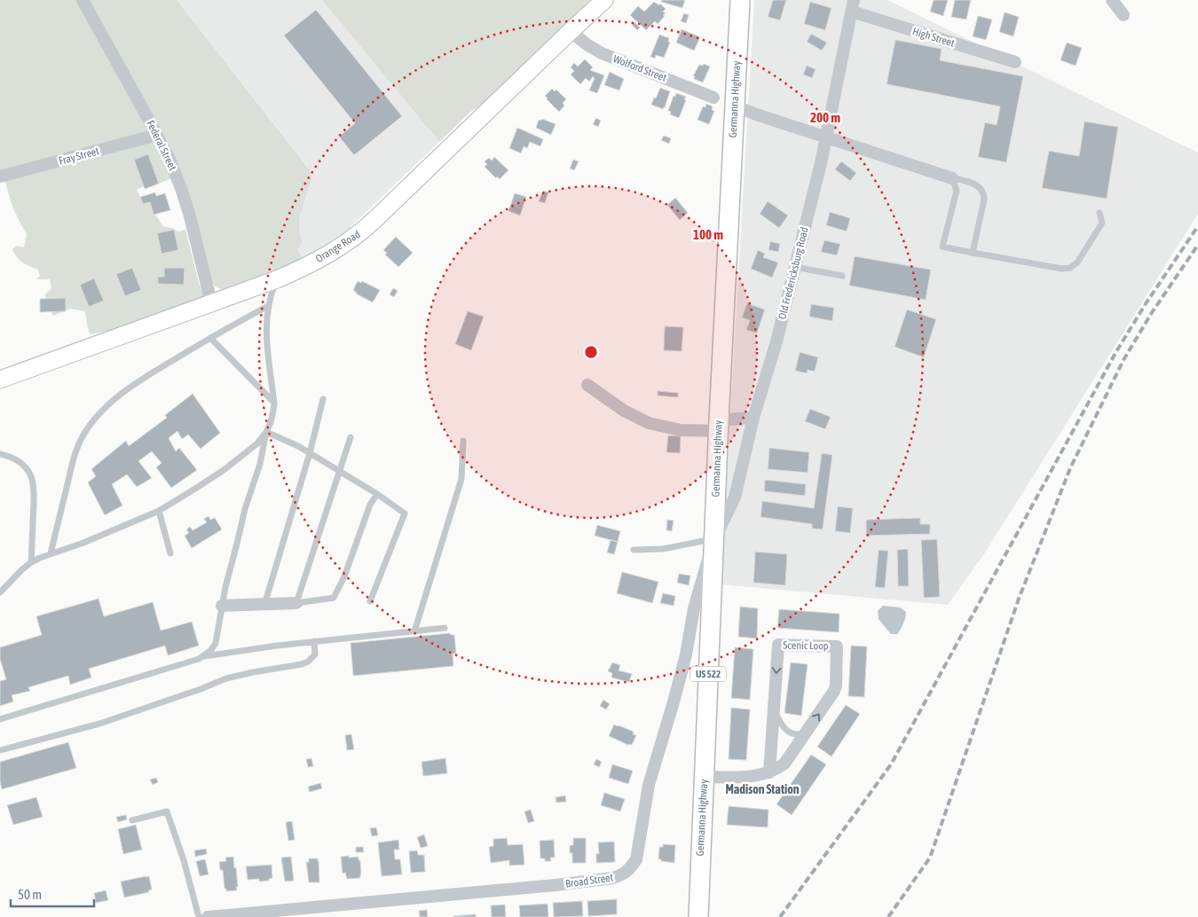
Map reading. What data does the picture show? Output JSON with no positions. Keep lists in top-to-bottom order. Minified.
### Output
{"streets":{"main road":["Germanna Highway","Orange Road","US 522"],"street":["High Street","Wolford Street","Federal Street","Fray Street","Old Fredericksburg Road","Scenic Loop","Broad Street"]},"crossings":[["High Street","Old Fredericksburg Road"],["Wolford Street","Orange Road"],["Germanna Highway","Old Fredericksburg Road"],["Germanna Highway","Scenic Loop"],["Germanna Highway","Broad Street"],["Federal Street","Fray Street"],["Federal Street","Orange Road"],["Old Fredericksburg Road","Broad Street"]],"districts":["Madison Station"],"scale_bar":"50 m","rings":["200 m","100 m"]}
